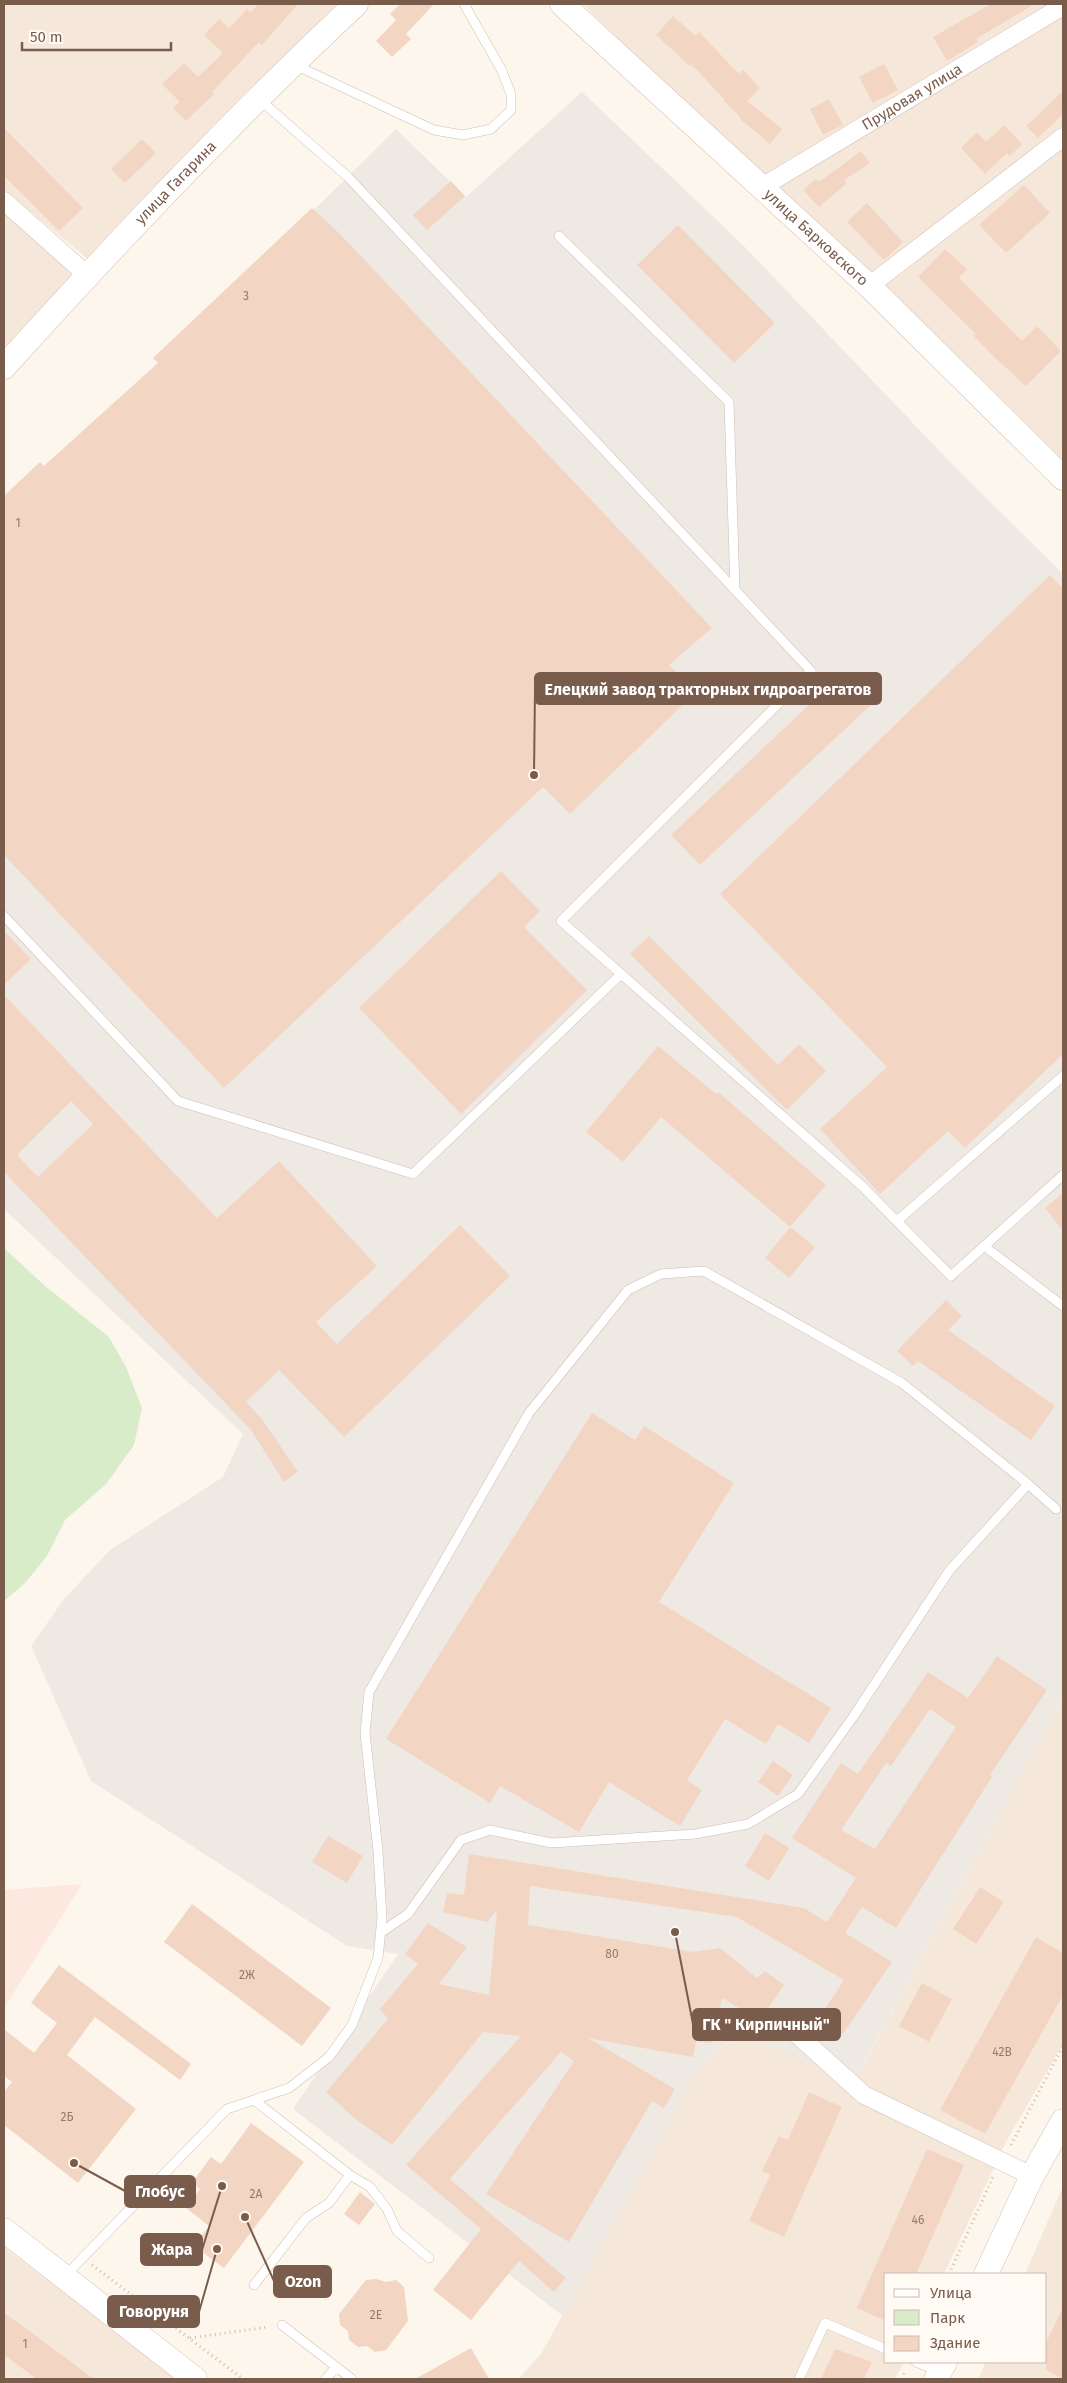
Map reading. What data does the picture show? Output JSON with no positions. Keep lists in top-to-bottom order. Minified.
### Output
{"streets":{"street":["Прудовая улица","улица Гагарина","улица Барковского"]},"crossings":[["Прудовая улица","улица Барковского"]],"places":["Елецкий завод тракторных гидроагрегатов","ГК \" Кирпичный\"","Глобус","Жара","Ozon","Говоруня"],"house_numbers":["3","1","80","2Ж","42В","2Б","2А","46","2Е","1"],"legend":["Улица","Парк","Здание"],"scale_bar":"50 m"}
